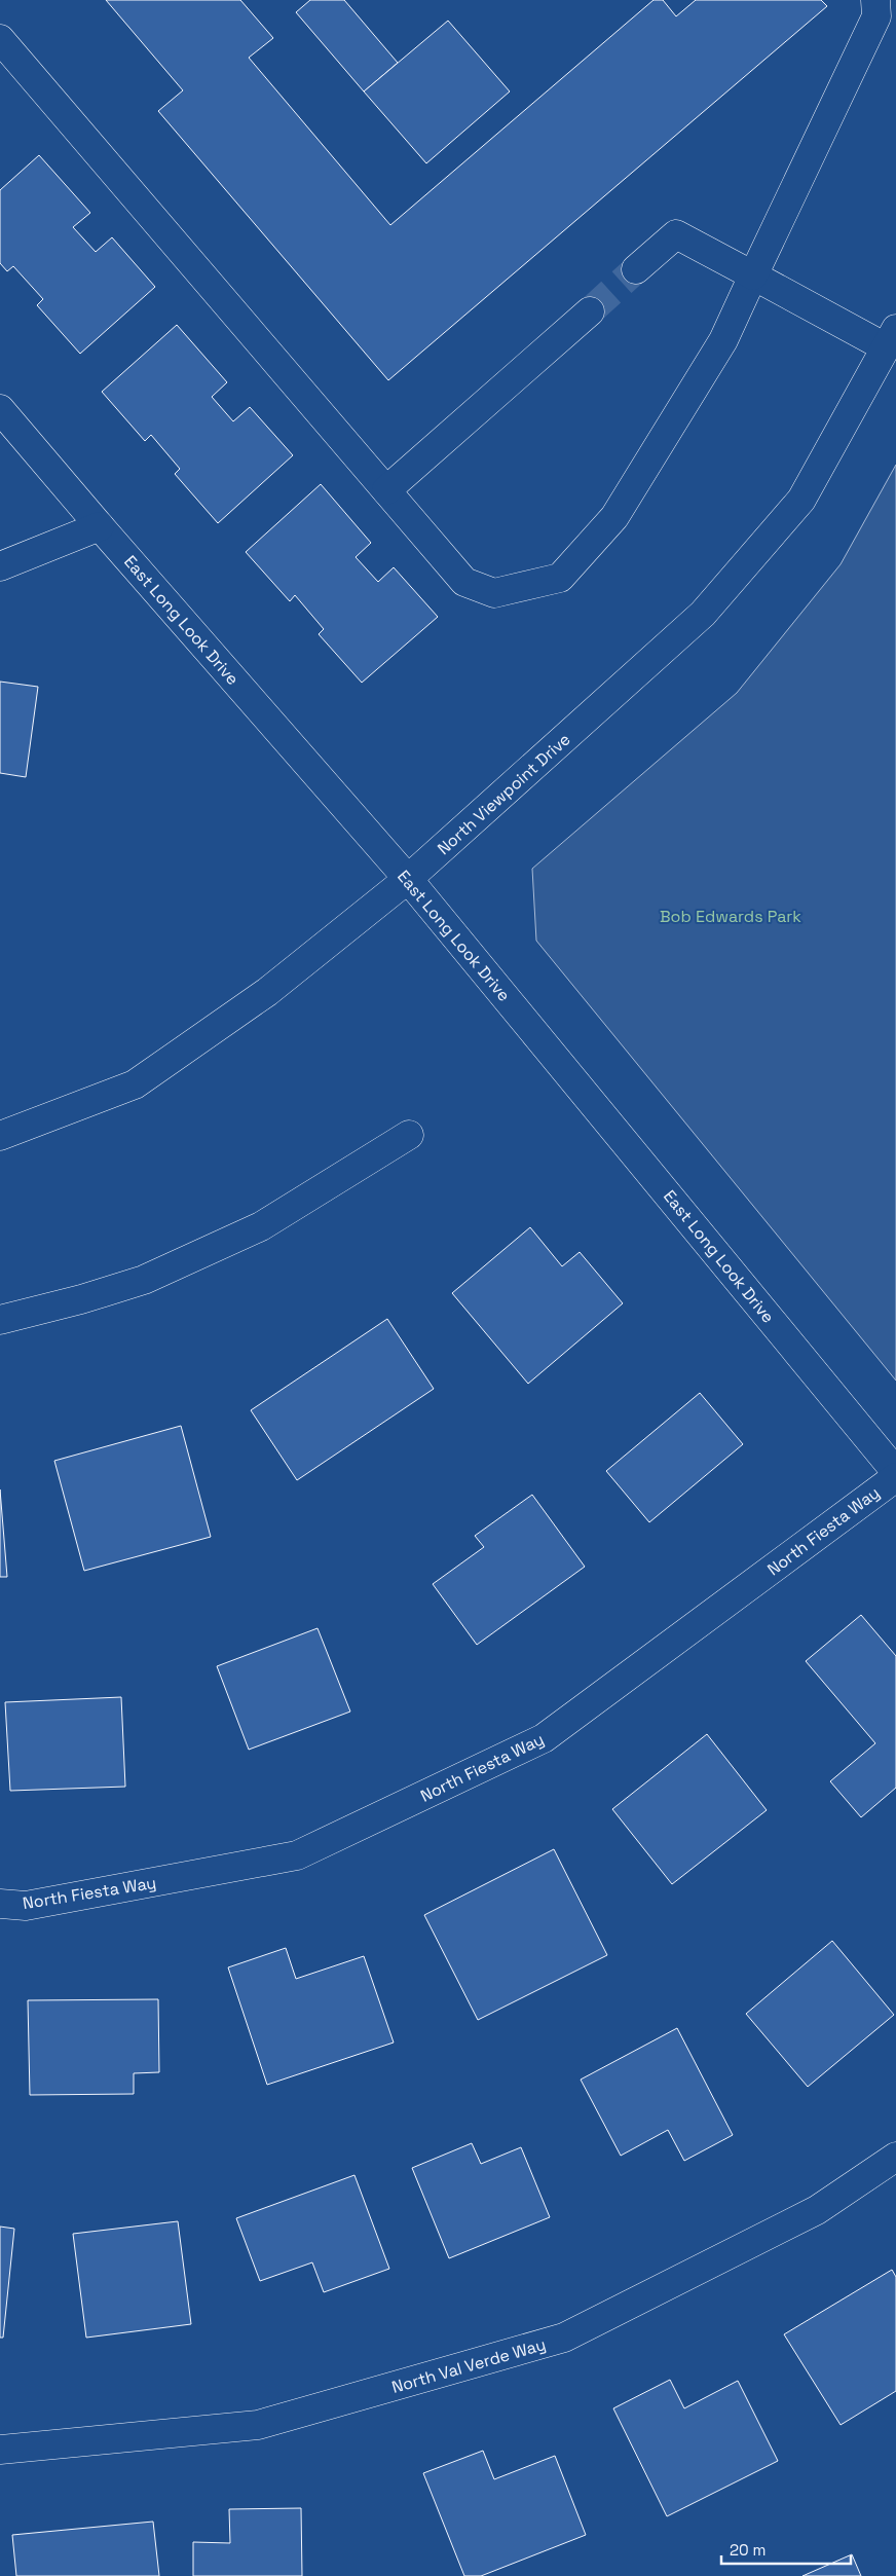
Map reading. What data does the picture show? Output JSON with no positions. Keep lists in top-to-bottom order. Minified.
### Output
{"streets":{"street":["East Long Look Drive","North Viewpoint Drive","North Fiesta Way","North Val Verde Way"]},"crossings":[["East Long Look Drive","North Viewpoint Drive"]],"parks":["Bob Edwards Park"],"scale_bar":"20 m"}
